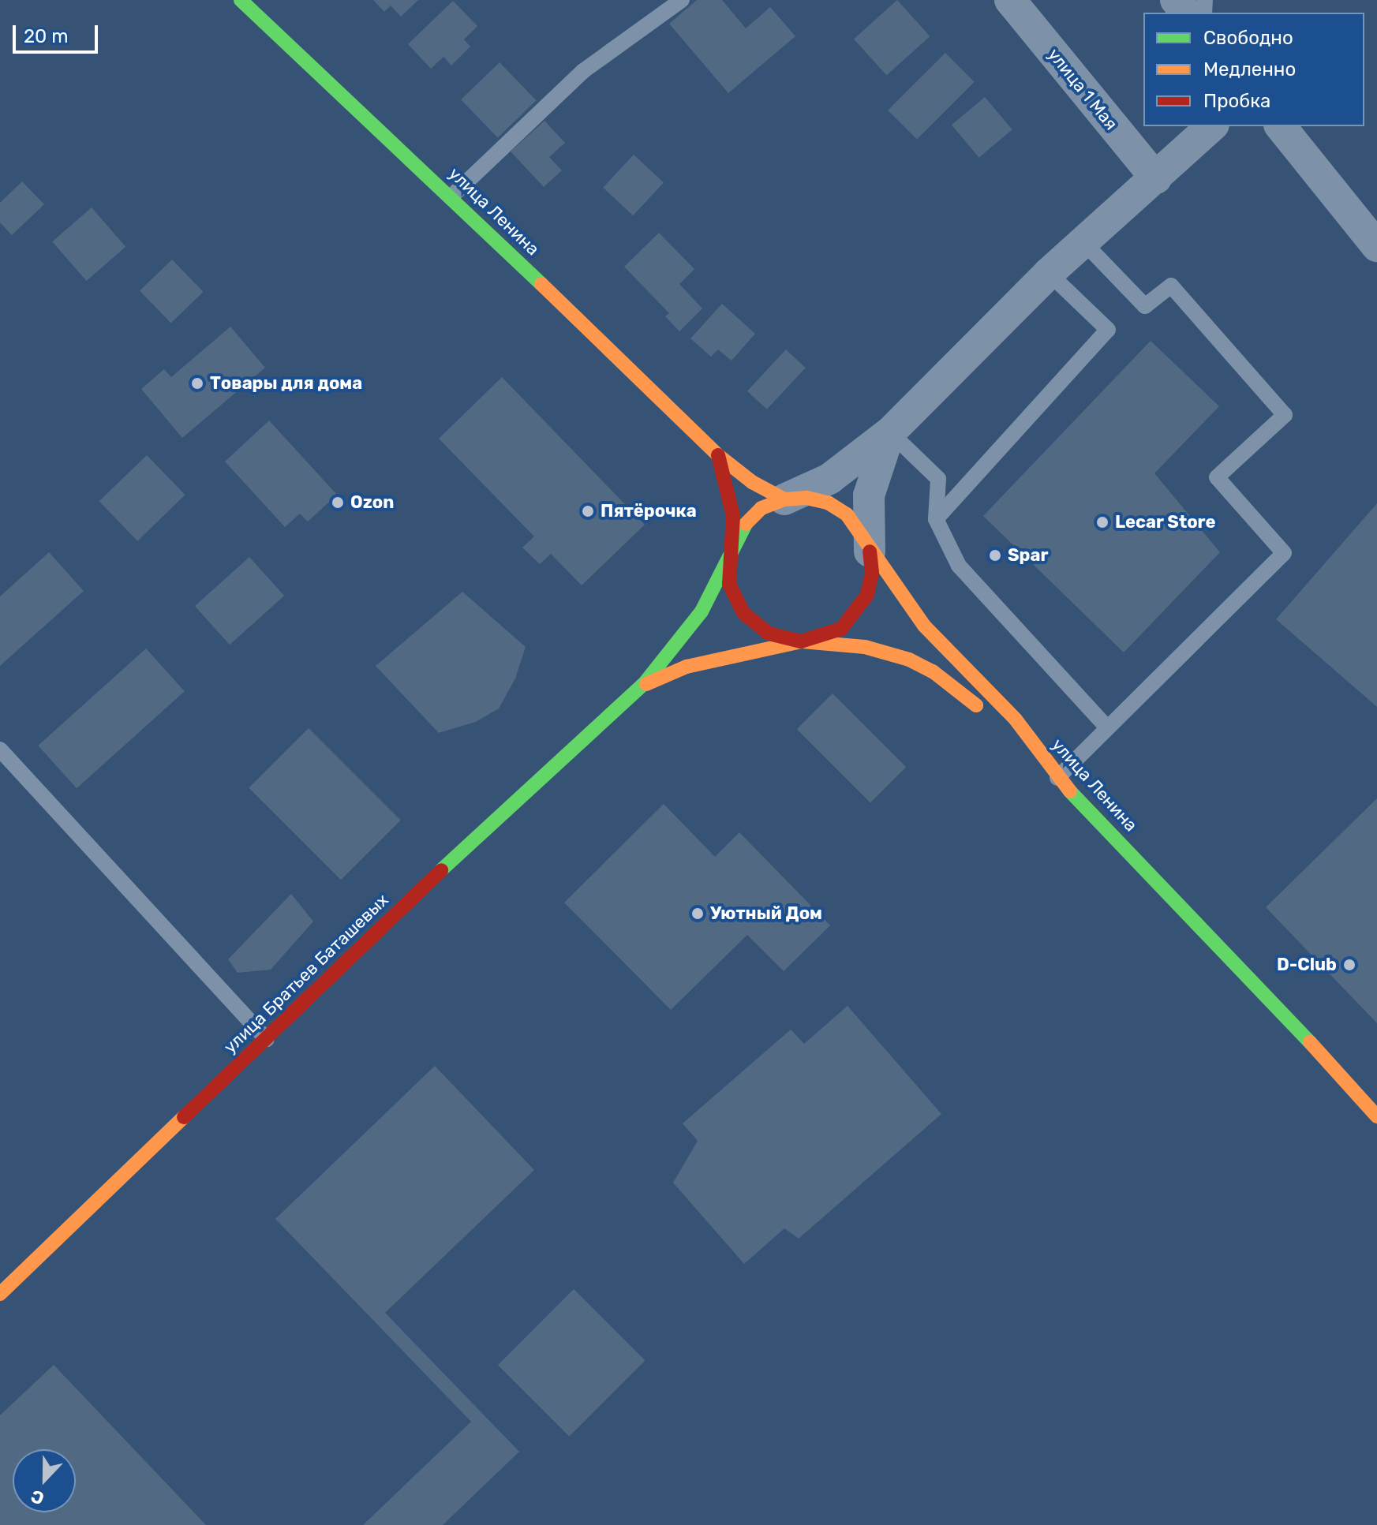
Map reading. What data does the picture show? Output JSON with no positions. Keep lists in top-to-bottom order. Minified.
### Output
{"streets":{"street":["улица 1 Мая","улица Ленина","улица Братьев Баташевых"]},"crossings":[["улица Ленина","улица Братьев Баташевых"]],"places":["Товары для дома","Ozon","Пятёрочка","Lecar Store","Spar","Уютный Дом","D-Club"],"legend":["Свободно","Медленно","Пробка"],"scale_bar":"20 m","north":"bottom"}
